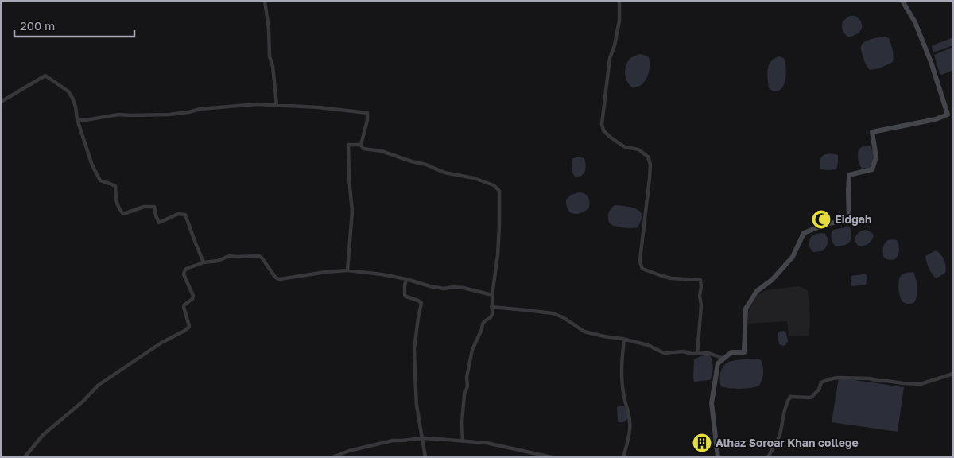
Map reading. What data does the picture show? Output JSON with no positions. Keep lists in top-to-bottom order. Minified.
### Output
{"places":{"mosque":["Eidgah"],"building":["Alhaz Soroar Khan college"]},"scale_bar":"200 m"}
